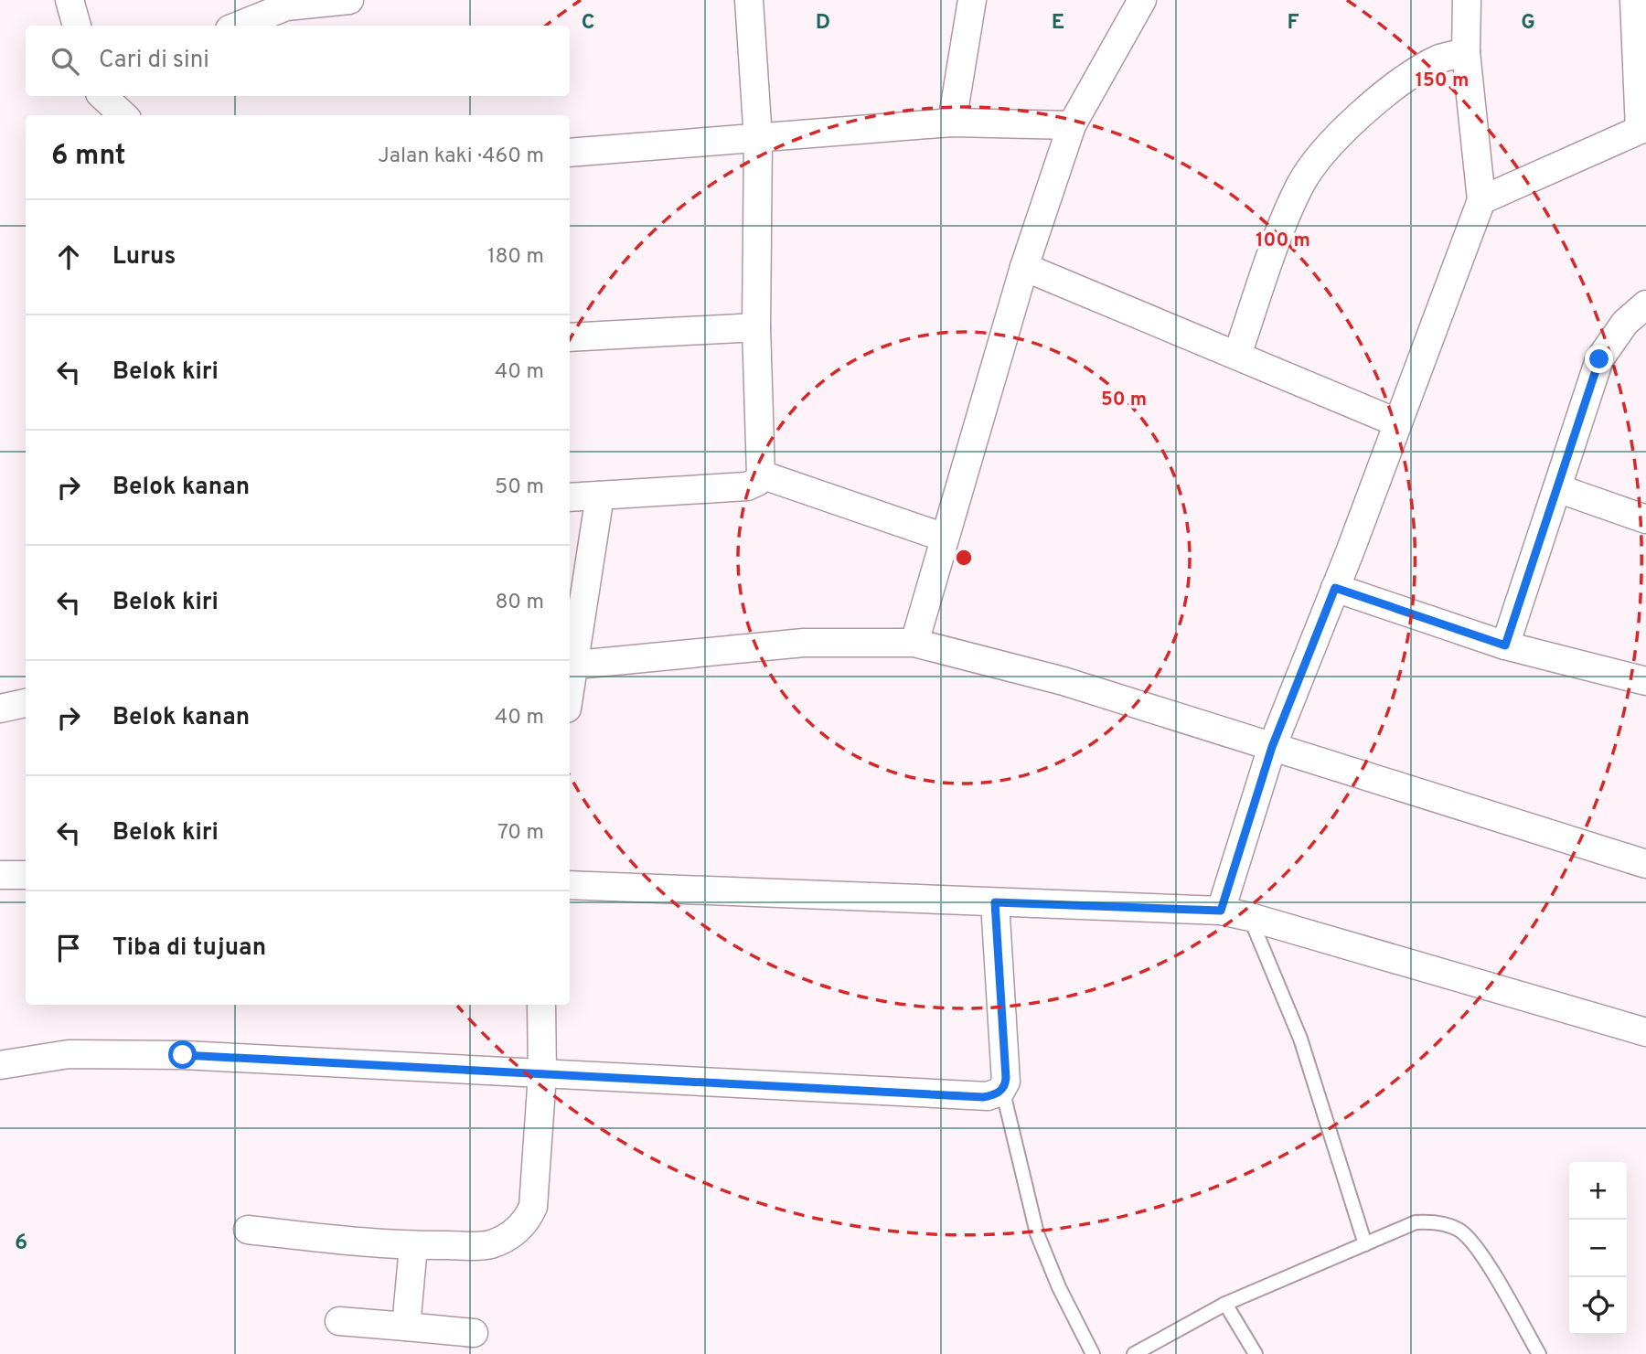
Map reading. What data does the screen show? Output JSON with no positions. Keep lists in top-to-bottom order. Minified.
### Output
{"page":{"search":"Cari di sini","heading":["6 mnt","Jalan kaki · 460 m"],"list":[["Lurus","180 m"],["Belok kiri","40 m"],["Belok kanan","50 m"],["Belok kiri","80 m"],["Belok kanan","40 m"],["Belok kiri","70 m"],"Tiba di tujuan"],"map_buttons":["+","−"]},"grid":{"columns":["C","D","E","F","G"],"rows":["6"]},"rings":["150 m","100 m","50 m"]}
